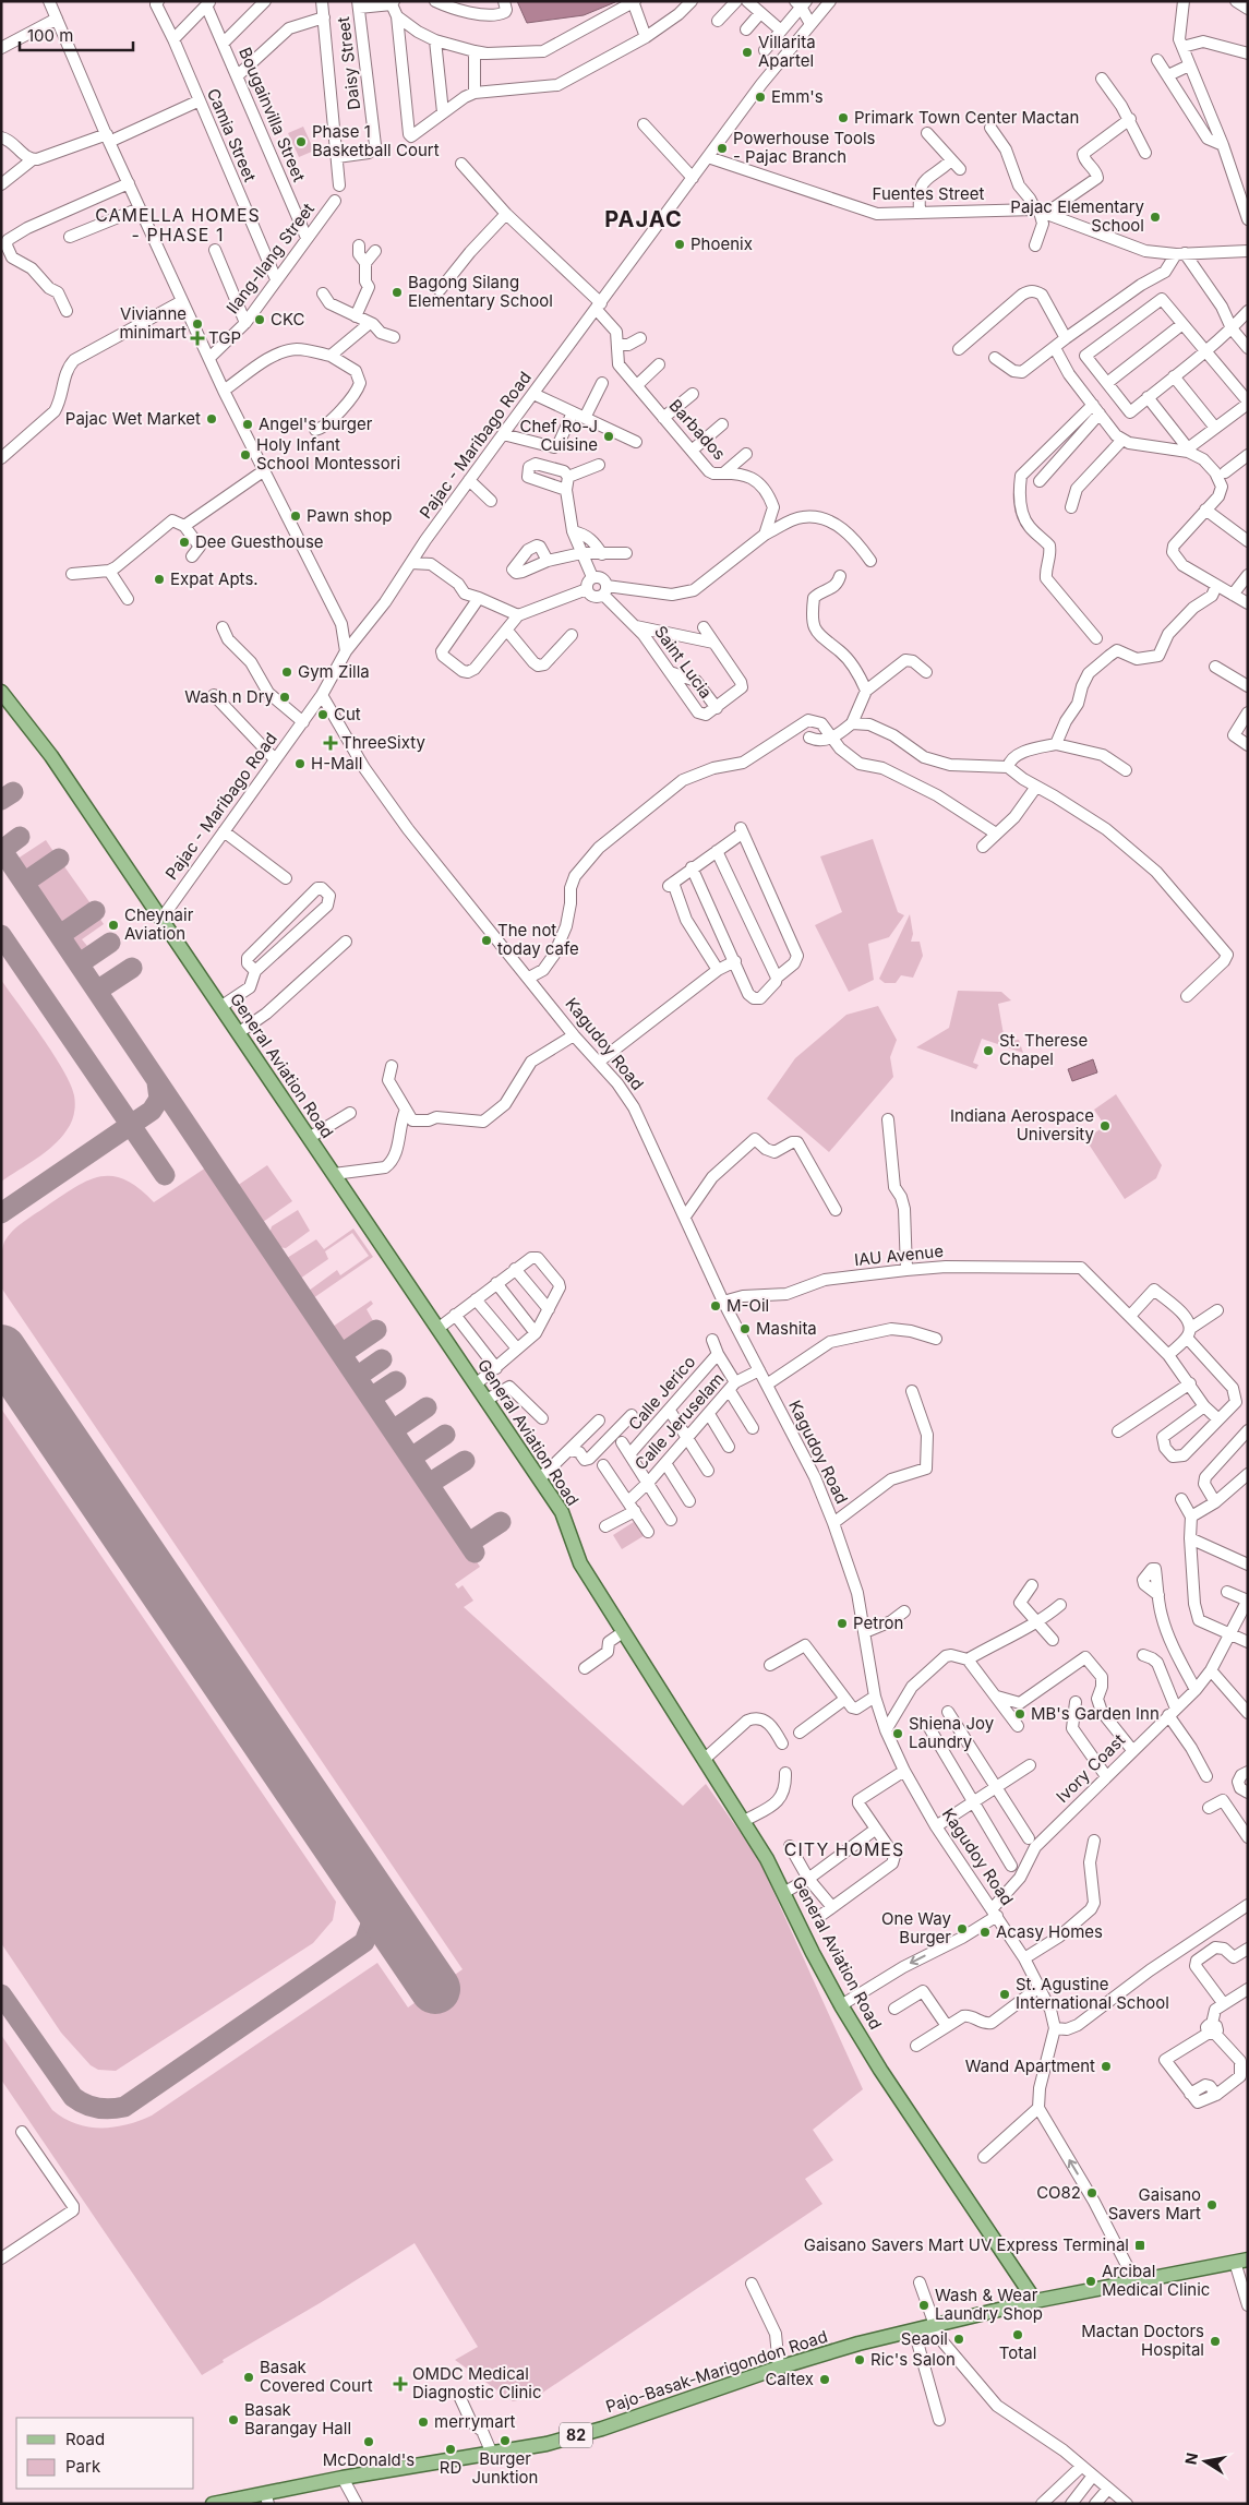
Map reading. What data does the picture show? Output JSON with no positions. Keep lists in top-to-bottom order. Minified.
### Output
{"streets":{"main road":["General Aviation Road","Pajo-Basak-Marigondon Road","82"],"street":["Daisy Street","Bougainvilla Street","Camia Street","Fuentes Street","Ilang-Ilang Street","Barbados","Pajac - Maribago Road","Saint Lucia","Kagudoy Road","IAU Avenue","Calle Jerico","Calle Jeruselam","Ivory Coast"]},"crossings":[["Bougainvilla Street","Ilang-Ilang Street"],["Camia Street","Ilang-Ilang Street"],["Fuentes Street","Pajac - Maribago Road"],["Barbados","Pajac - Maribago Road"],["Pajac - Maribago Road","Kagudoy Road"],["Pajac - Maribago Road","General Aviation Road"],["Kagudoy Road","IAU Avenue"],["Kagudoy Road","Calle Jeruselam"],["Kagudoy Road","Ivory Coast"],["General Aviation Road","Ivory Coast"],["General Aviation Road","Pajo-Basak-Marigondon Road"],["Pajo-Basak-Marigondon Road","82"]],"districts":["CAMELLA HOMES - PHASE 1","PAJAC","CITY HOMES"],"places":{"other":["Villarita Apartel","Emm's","Primark Town Center Mactan","Phase 1 Basketball Court","Powerhouse Tools - Pajac Branch","Pajac Elementary School","Phoenix","Bagong Silang Elementary School","CKC","Vivianne minimart","Pajac Wet Market","Angel's burger","Chef Ro-J Cuisine","Holy Infant School Montessori","Pawn shop","Dee Guesthouse","Expat Apts.","Gym Zilla","Wash n Dry","Cut","H-Mall","Cheynair Aviation","The not today cafe","St. Therese Chapel","Indiana Aerospace University","M-Oil","Mashita","Petron","MB's Garden Inn","Shiena Joy Laundry","One Way Burger","Acasy Homes","St. Agustine International School","Wand Apartment","CO82","Gaisano Savers Mart","Arcibal Medical Clinic","Wash & Wear Laundry Shop","Total","Seaoil","Mactan Doctors Hospital","Ric's Salon","Basak Covered Court","Caltex","Basak Barangay Hall","merrymart","Burger Junktion","McDonald's","RD"],"health":["TGP","ThreeSixty","OMDC Medical Diagnostic Clinic"],"transit":["Gaisano Savers Mart UV Express Terminal"]},"legend":["Road","Park"],"scale_bar":"100 m","north":"left"}
